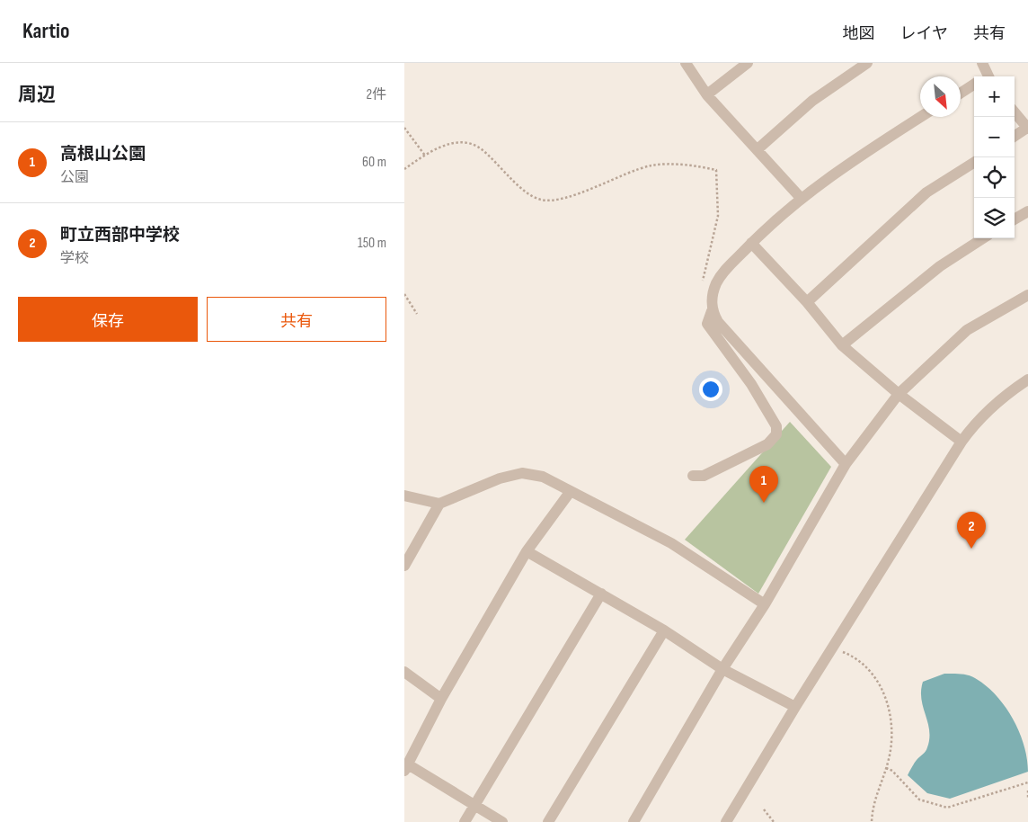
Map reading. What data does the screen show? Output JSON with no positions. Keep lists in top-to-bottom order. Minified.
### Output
{"north":"bottom right","page":{"header":"Kartio","nav":["地図","レイヤ","共有"],"heading":["周辺","2件"],"map_buttons":["+","−"],"list":[{"mark":"1","name":"高根山公園","note":"公園","value":"60 m"},{"mark":"2","name":"町立西部中学校","note":"学校","value":"150 m"}],"buttons":["保存","共有"],"pins":["1","2"]}}
